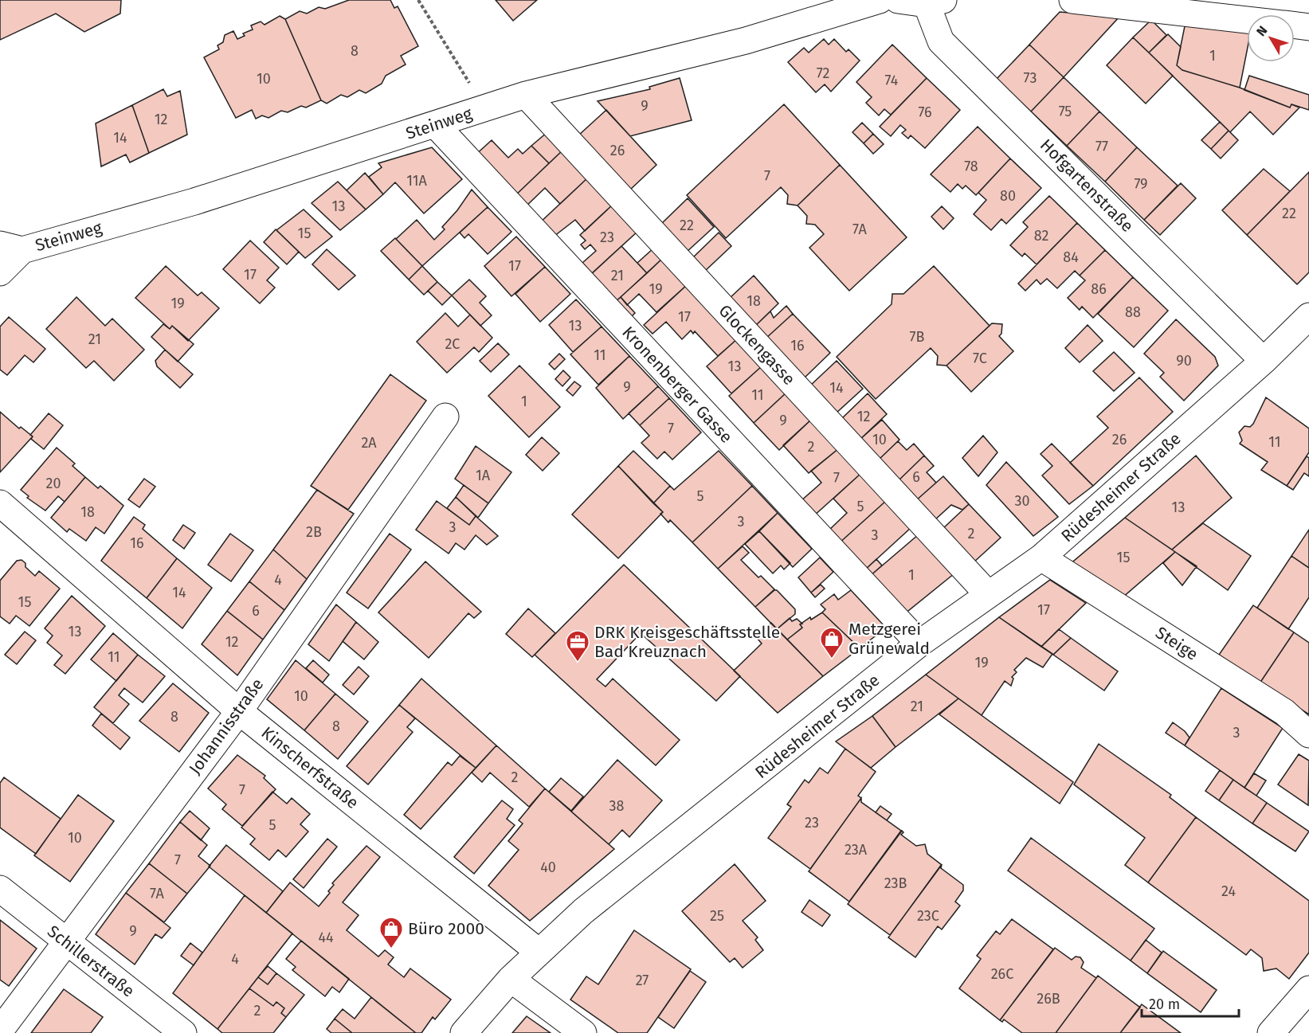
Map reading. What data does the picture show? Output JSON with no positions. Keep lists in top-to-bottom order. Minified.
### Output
{"streets":{"street":["Steinweg","Hofgartenstraße","Glockengasse","Kronenberger Gasse","Rüdesheimer Straße","Steige","Johannisstraße","Kinscherfstraße","Schillerstraße"]},"crossings":[["Steinweg","Glockengasse"],["Steinweg","Kronenberger Gasse"],["Hofgartenstraße","Rüdesheimer Straße"],["Glockengasse","Rüdesheimer Straße"],["Kronenberger Gasse","Rüdesheimer Straße"],["Rüdesheimer Straße","Steige"],["Rüdesheimer Straße","Kinscherfstraße"],["Johannisstraße","Kinscherfstraße"],["Johannisstraße","Schillerstraße"]],"places":{"shop":["Metzgerei Grünewald","Büro 2000"],"office":["DRK Kreisgeschäftsstelle Bad Kreuznach"]},"house_numbers":["8","1","72","73","10","74","9","75","76","12","14","77","26","78","7","11A","79","80","13","22","22","7A","15","82","23","84","17","17","21","19","86","18","19","88","17","13","7B","21","2C","16","11","7C","90","13","9","14","11","1","12","9","7","10","26","11","2A","2","1A","6","7","20","5","30","5","13","18","3","3","2B","2","3","16","15","1","4","14","15","17","6","13","12","11","19","10","21","8","8","3","2","7","38","23","5","10","23A","7","40","23B","24","7A","25","23C","9","44","4","26C","27","26B","2"],"scale_bar":"20 m","north":"top left"}
